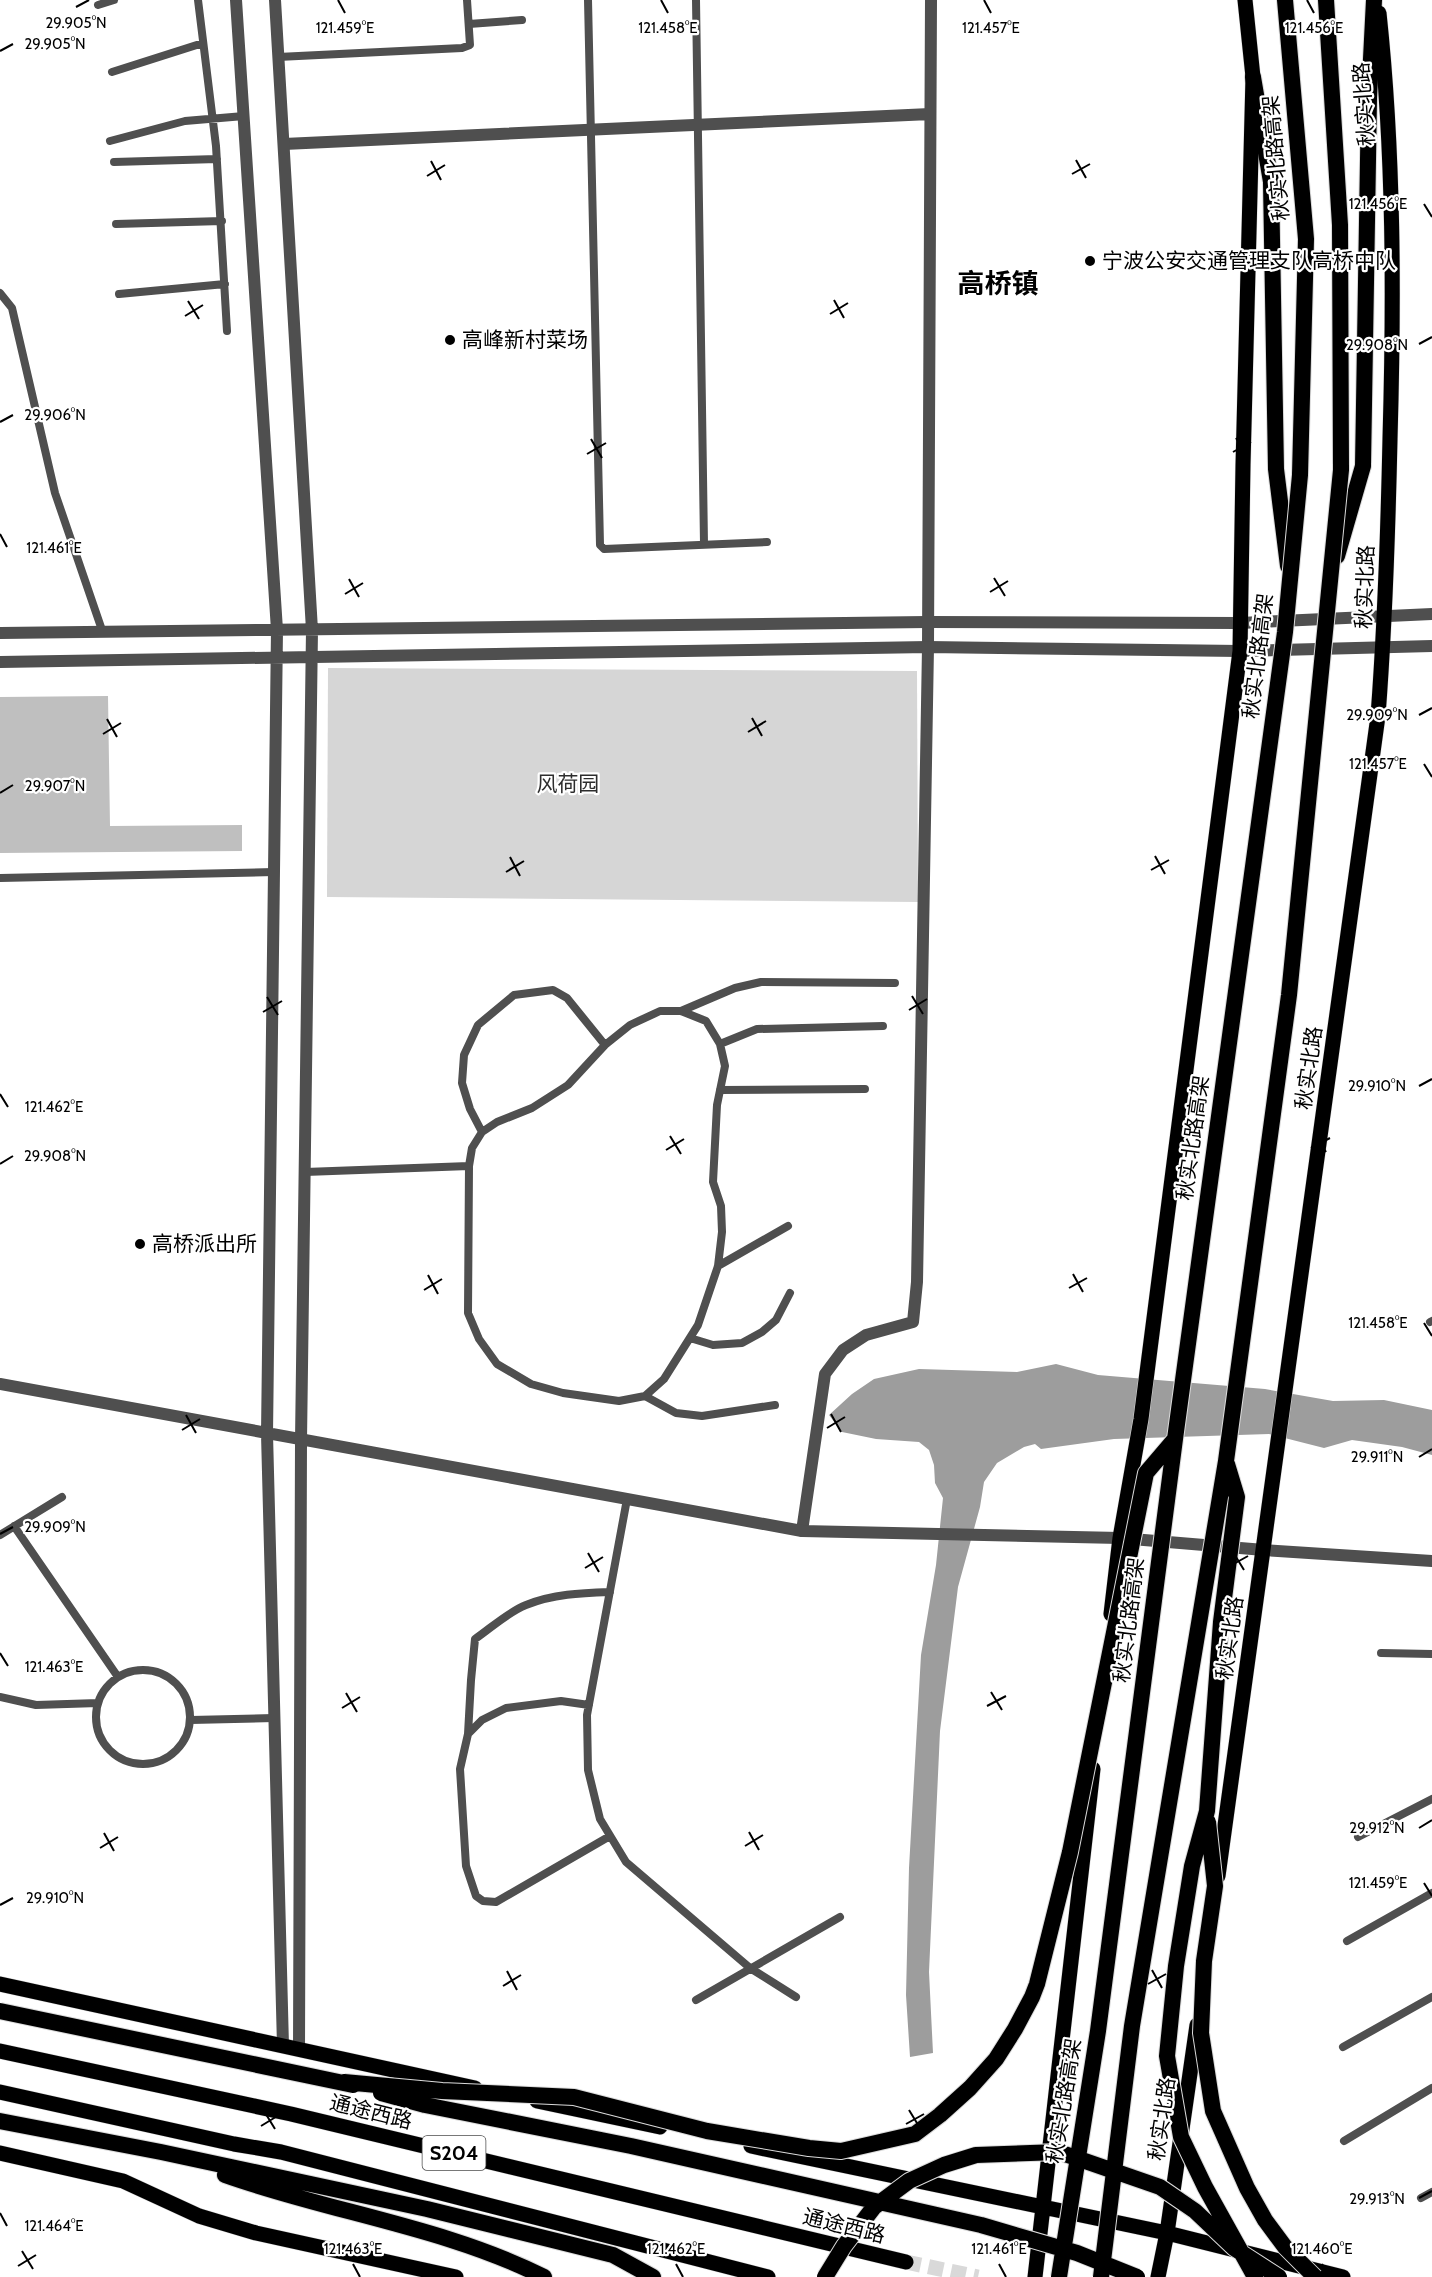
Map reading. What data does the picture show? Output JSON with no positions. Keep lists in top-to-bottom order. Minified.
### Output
{"streets":{"highway":["秋实北路高架"],"main road":["秋实北路","通途西路","S204"]},"districts":["高桥镇"],"parks":["风荷园"],"places":["宁波公安交通管理支队高桥中队","高峰新村菜场","高桥派出所"],"coordinates":["29.905°N","121.456°E","121.459°E","121.458°E","121.457°E","29.908°N","29.906°N","121.461°E","29.909°N","29.907°N","29.910°N","121.462°E","29.911°N","121.463°E","29.912°N","29.913°N","121.464°E","121.460°E"]}
